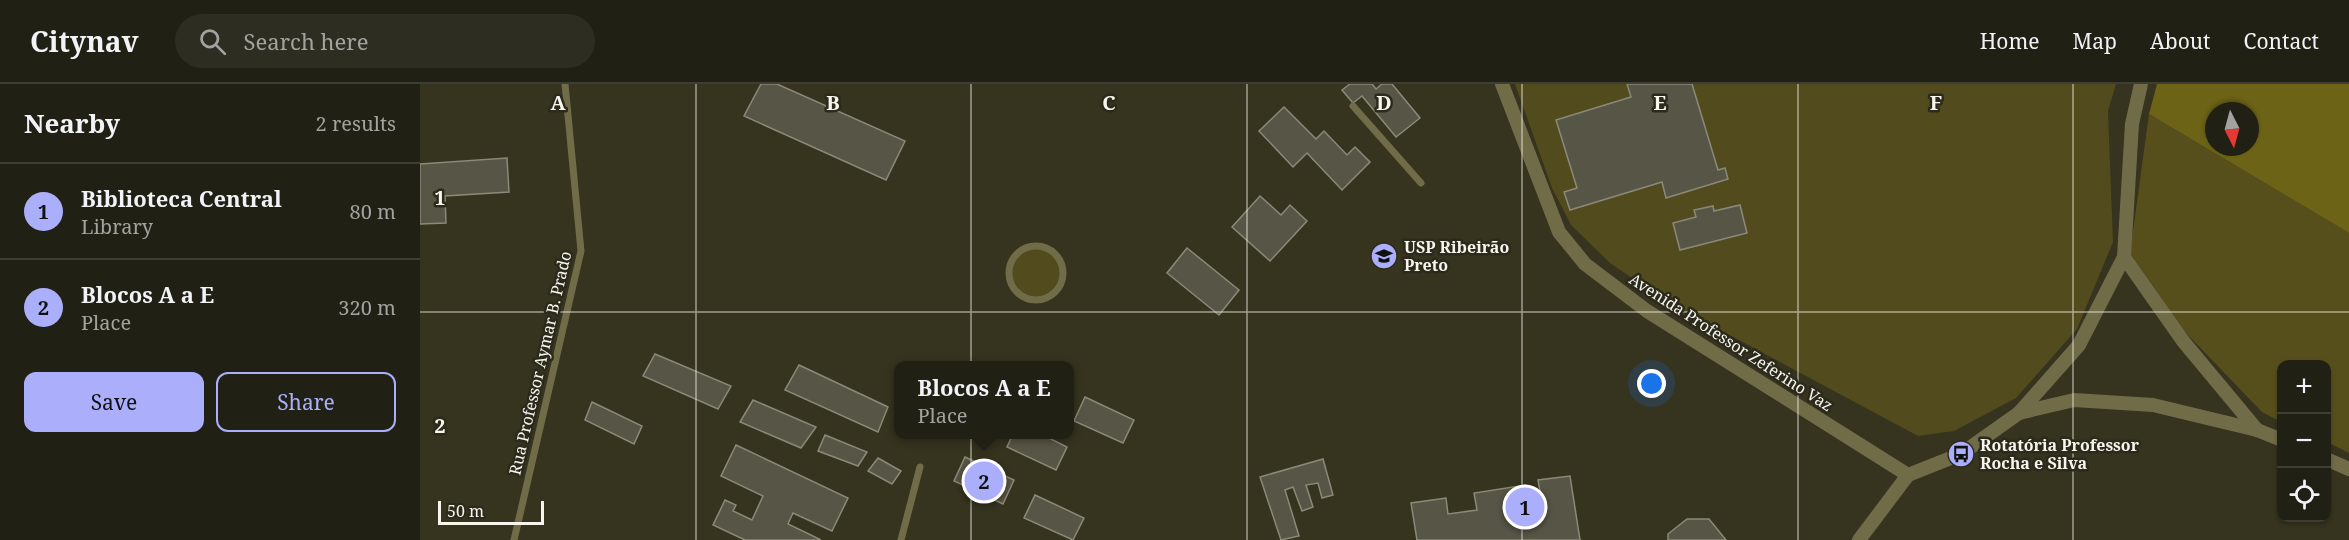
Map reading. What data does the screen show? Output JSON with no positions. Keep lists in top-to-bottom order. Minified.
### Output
{"streets":{"street":["Avenida Professor Zeferino Vaz"],"lane":["Rua Professor Aymar B. Prado"]},"places":{"school or university":["USP Ribeirão Preto"],"bus stop":["Rotatória Professor Rocha e Silva"]},"scale_bar":"50 m","north":"bottom","page":{"header":"Citynav","search":"Search here","nav":["Home","Map","About","Contact"],"heading":["Nearby","2 results"],"list":[{"mark":"1","name":"Biblioteca Central","note":"Library","value":"80 m"},{"mark":"2","name":"Blocos A a E","note":"Place","value":"320 m"}],"buttons":["Save","Share"],"map_buttons":["+","−"],"popup":["Blocos A a E","Place"],"pins":["2","1"],"scale":"50 m"},"grid":{"columns":["A","B","C","D","E","F"],"rows":["1","2"]}}
